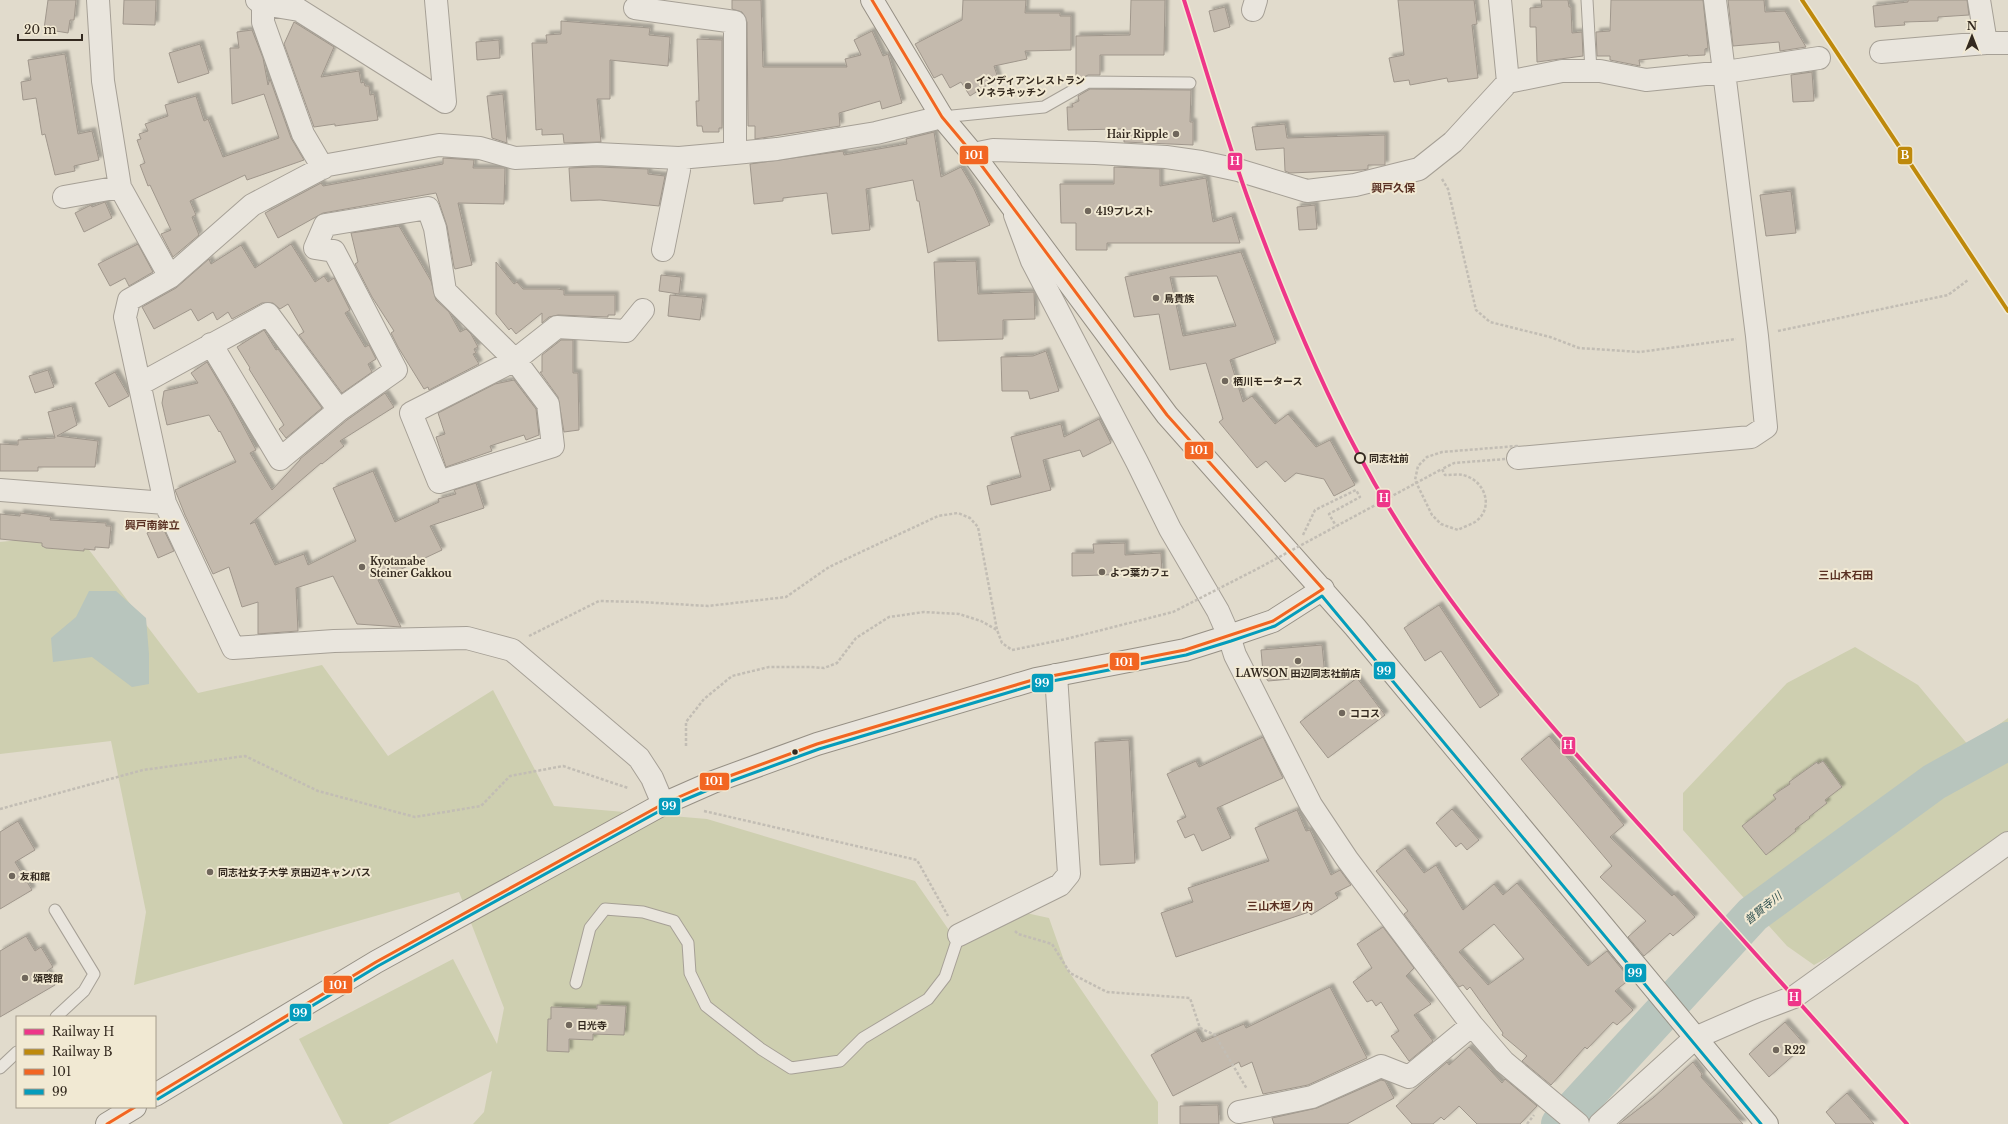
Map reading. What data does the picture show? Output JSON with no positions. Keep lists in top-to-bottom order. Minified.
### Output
{"districts":["興戸久保","興戸南鉾立","三山木石田","三山木垣ノ内"],"water":["普賢寺川"],"places":["インディアンレストラン ソネラキッチン","Hair Ripple","419プレスト","鳥貴族","栖川モータース","同志社前","Kyotanabe Steiner Gakkou","よつ葉カフェ","LAWSON 田辺同志社前店","ココス","同志社女子大学 京田辺キャンパス","友和館","頌啓館","日光寺","R22"],"lines":["rail line H","rail line B","transit line 101","transit line 99"],"legend":["Railway H","Railway B","101","99"],"scale_bar":"20 m","north":"top"}
